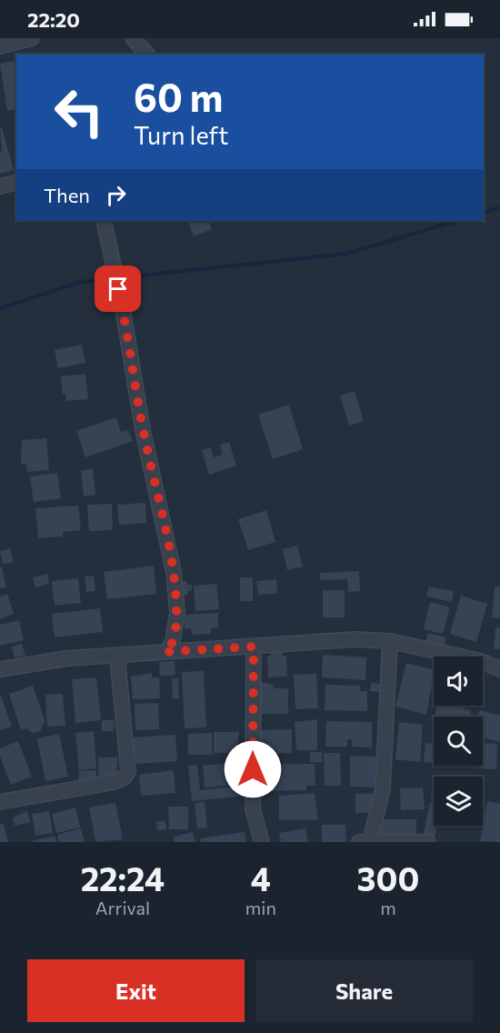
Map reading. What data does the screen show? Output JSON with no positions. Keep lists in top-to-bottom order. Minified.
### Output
{"page":{"status":"22:20","turn":["60 m","Turn left"],"then":"Then","eta":["22:24","Arrival","4","min","300","m"],"buttons":["Exit","Share"]}}
